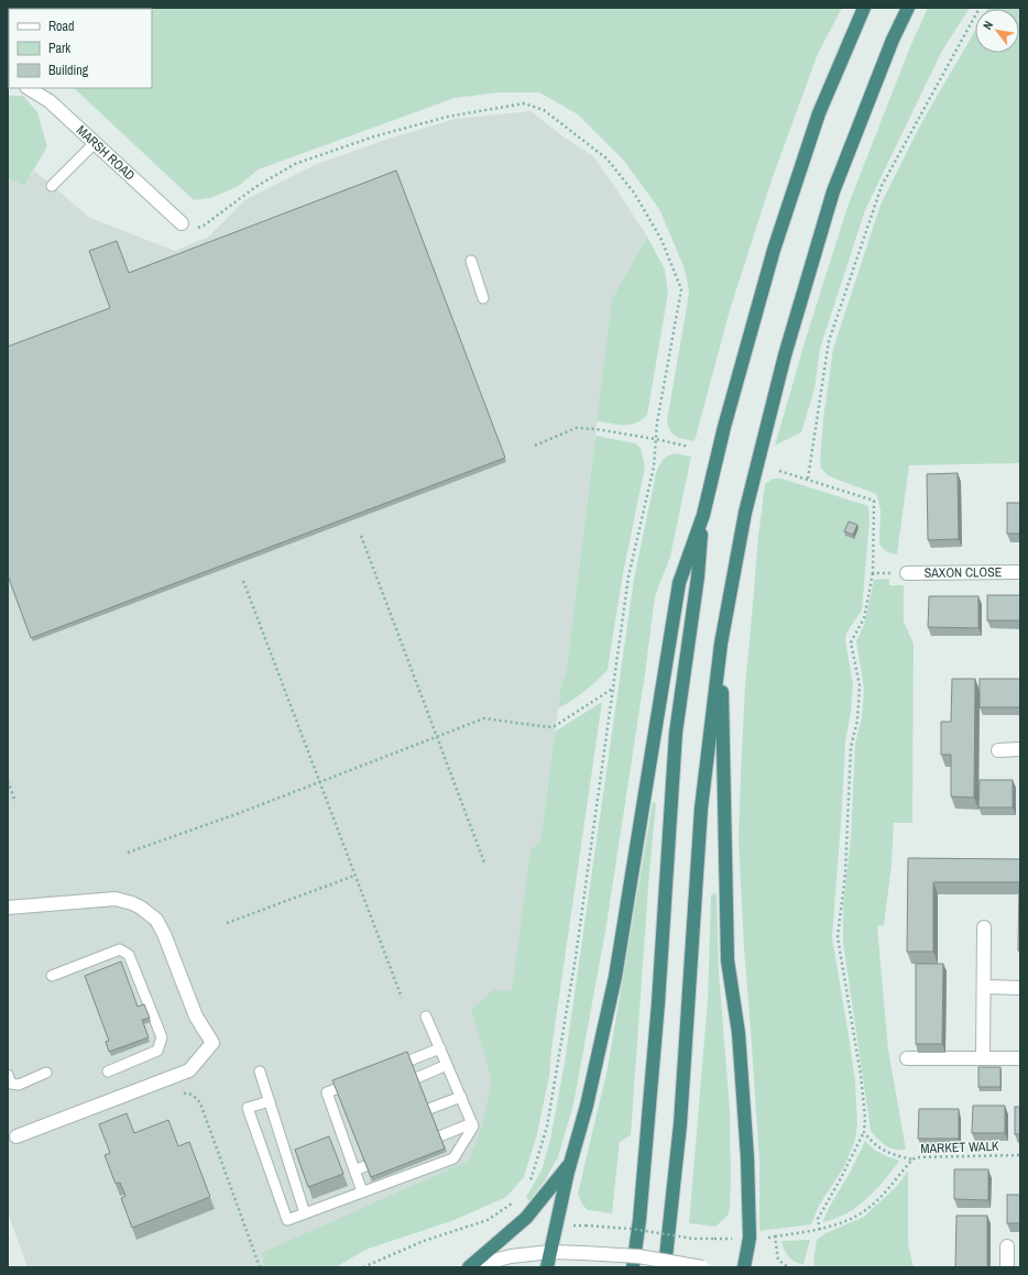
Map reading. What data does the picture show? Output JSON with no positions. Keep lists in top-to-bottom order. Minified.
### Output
{"streets":{"street":["MARSH ROAD","SAXON CLOSE"],"path":["MARKET WALK"]},"legend":["Road","Park","Building"],"north":"top left"}
